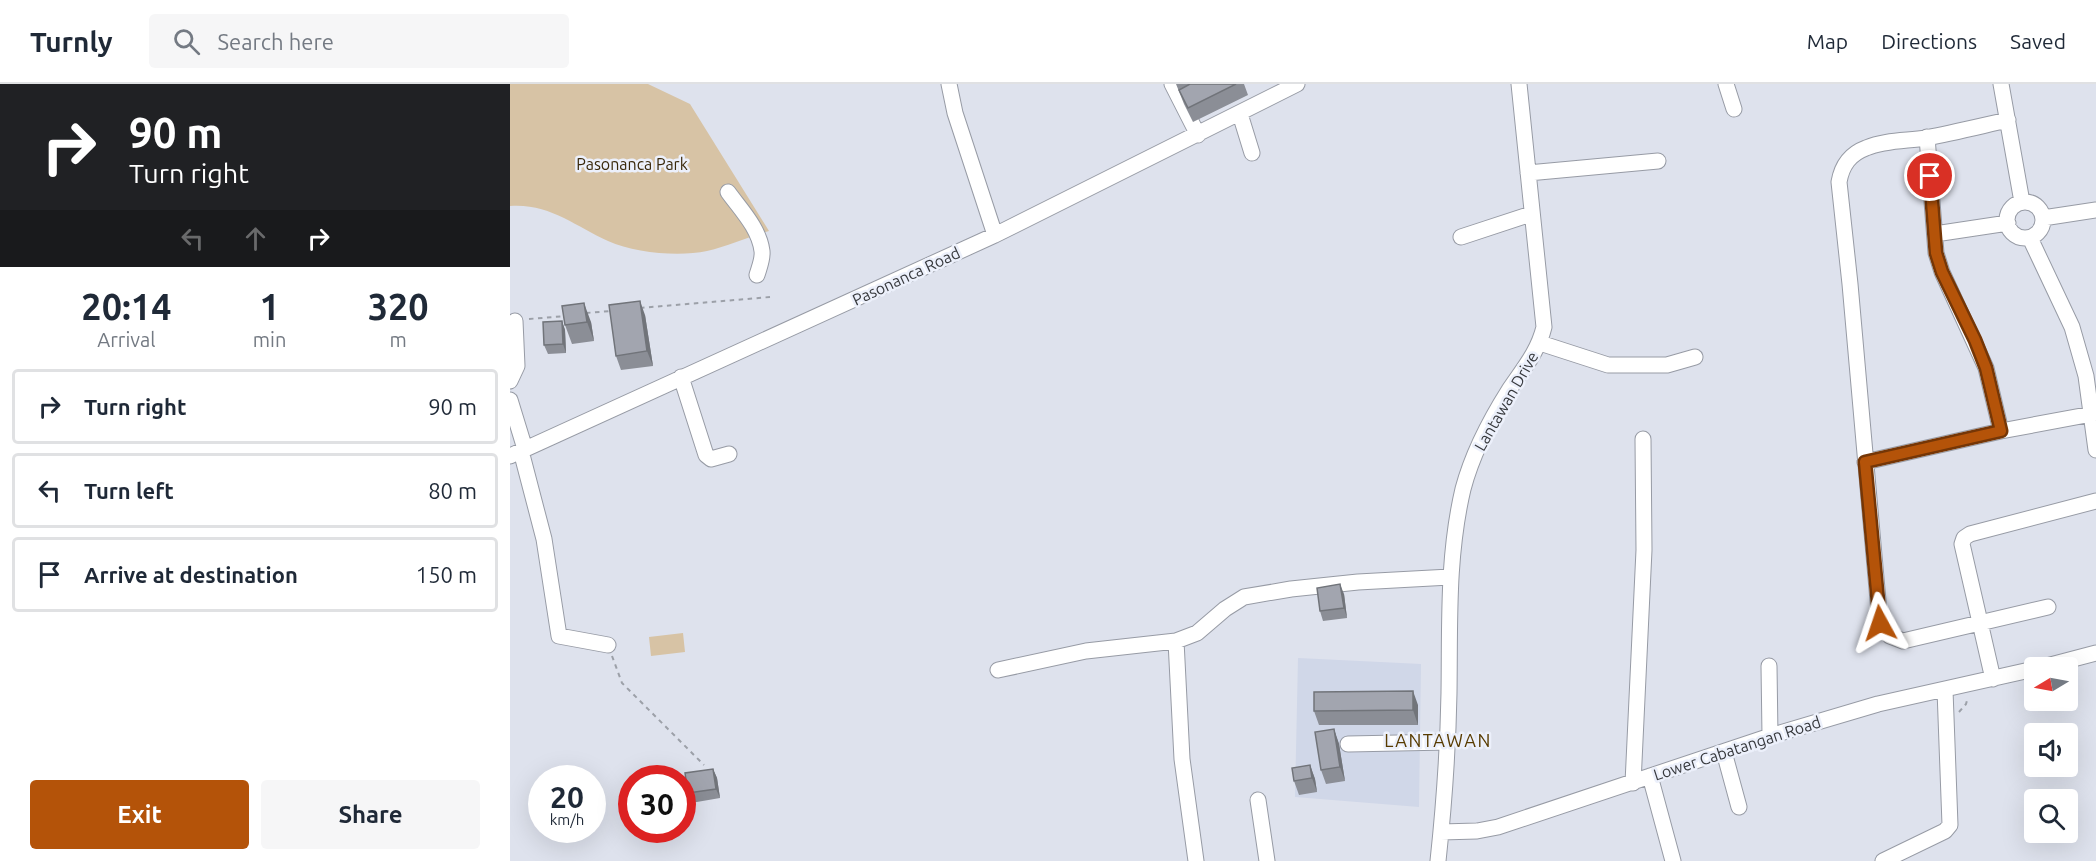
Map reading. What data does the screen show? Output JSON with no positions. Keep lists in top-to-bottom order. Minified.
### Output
{"streets":{"street":["Pasonanca Road","Lantawan Drive","Lower Cabatangan Road"]},"crossings":[["Lantawan Drive","Lower Cabatangan Road"]],"districts":["LANTAWAN"],"parks":["Pasonanca Park"],"north":"left","page":{"header":"Turnly","search":"Search here","nav":["Map","Directions","Saved"],"turn":["90 m","Turn right"],"eta":["20:14","Arrival","1","min","320","m"],"list":[{"name":"Turn right","value":"90 m"},{"name":"Turn left","value":"80 m"},{"name":"Arrive at destination","value":"150 m"}],"speed":"20 km/h","limit":"30","buttons":["Exit","Share"]}}
